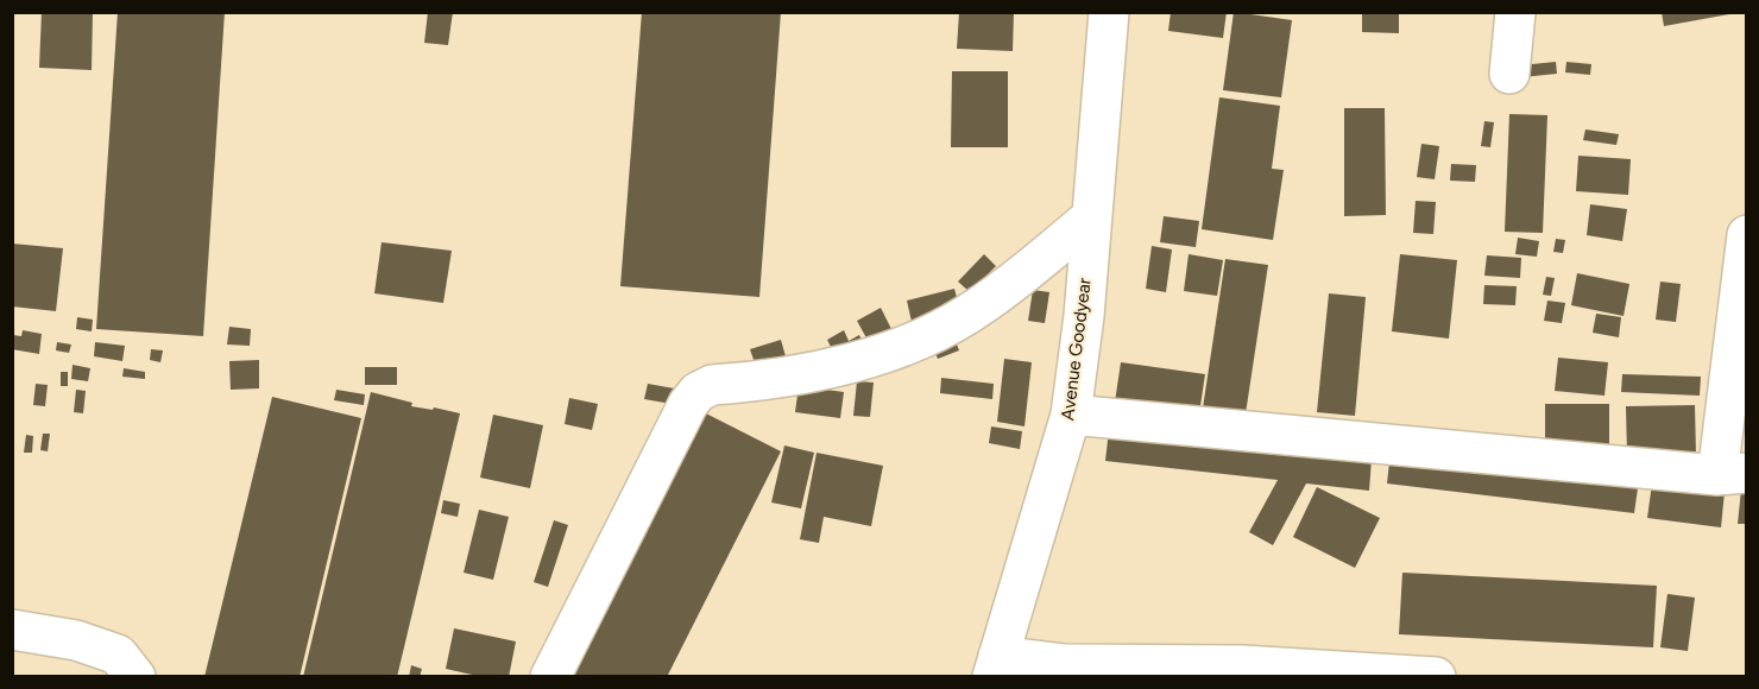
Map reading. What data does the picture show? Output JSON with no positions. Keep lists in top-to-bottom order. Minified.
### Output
{"streets":{"street":["Avenue Goodyear"]}}
